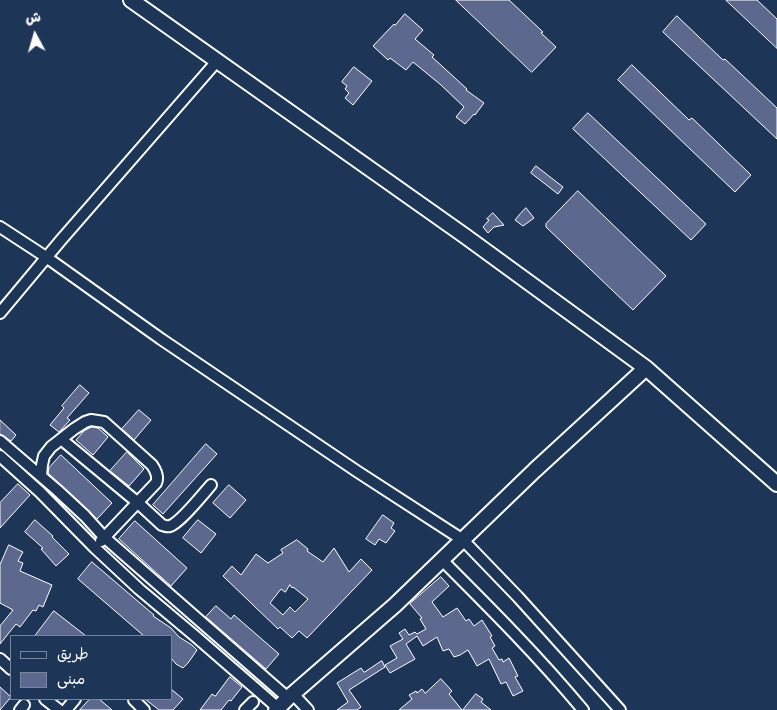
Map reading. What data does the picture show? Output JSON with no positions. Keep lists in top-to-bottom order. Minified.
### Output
{"legend":["طريق","مبنى"],"north":"top"}
